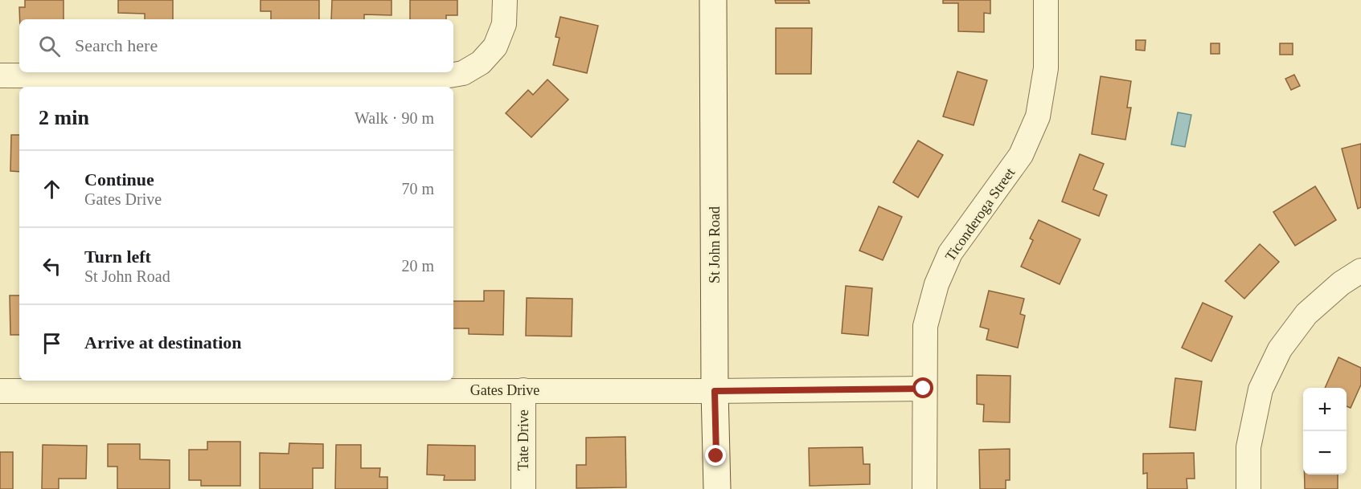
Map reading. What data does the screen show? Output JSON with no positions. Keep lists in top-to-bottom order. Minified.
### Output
{"streets":{"street":["Ticonderoga Street","St John Road","Gates Drive","Tate Drive"]},"crossings":[["Ticonderoga Street","Gates Drive"],["St John Road","Gates Drive"],["Gates Drive","Tate Drive"]],"page":{"search":"Search here","heading":["2 min","Walk · 90 m"],"list":[["Continue","Gates Drive","70 m"],["Turn left","St John Road","20 m"],"Arrive at destination"],"map_buttons":["+","−"]}}
